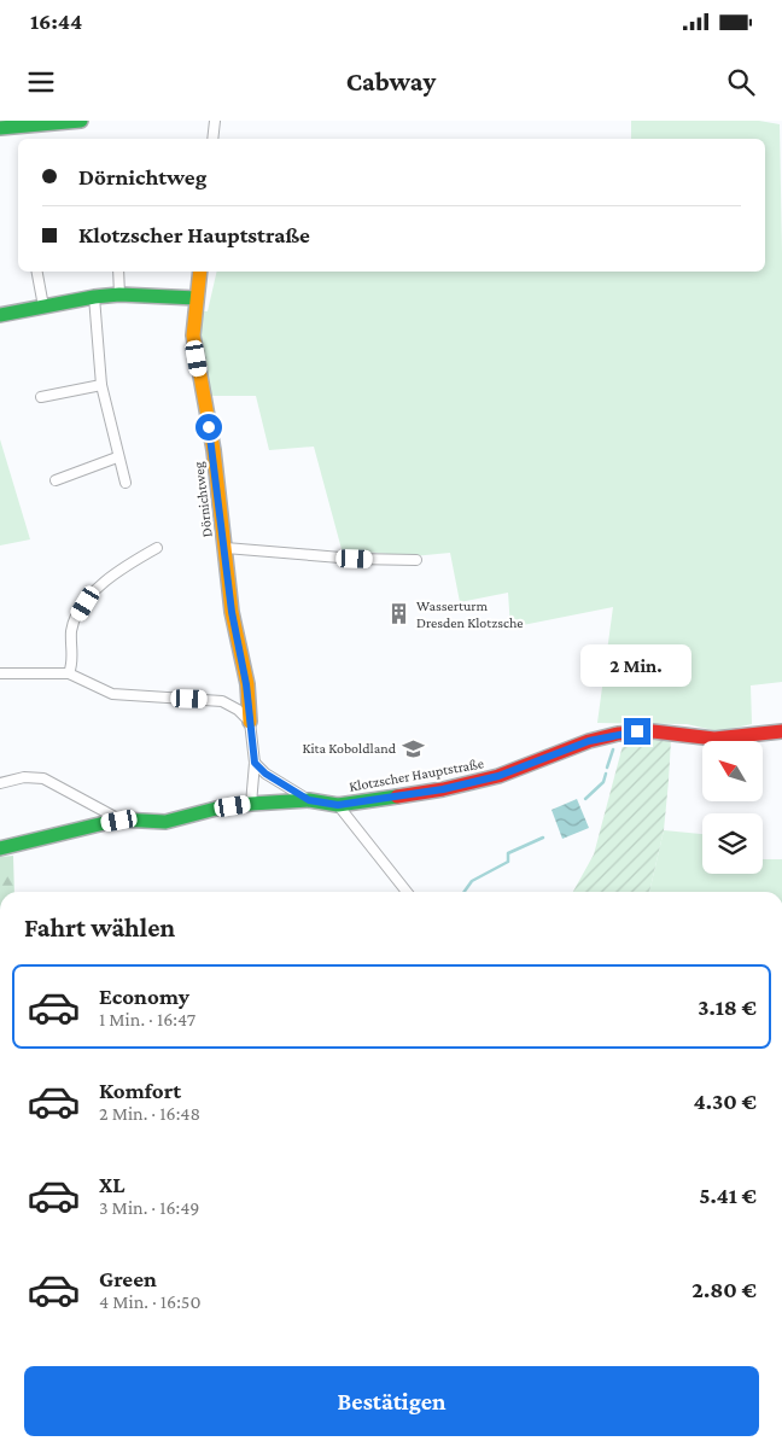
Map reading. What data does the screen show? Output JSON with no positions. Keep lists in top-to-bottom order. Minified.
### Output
{"streets":{"street":["Dörnichtweg","Klotzscher Hauptstraße"]},"places":{"building":["Wasserturm Dresden Klotzsche"],"school or university":["Kita Koboldland"]},"north":"top left","page":{"status":"16:44","header":"Cabway","banner":["Dörnichtweg","Klotzscher Hauptstraße"],"bubble":"2 Min.","heading":"Fahrt wählen","list":[{"name":"Economy","note":"1 Min. · 16:47","value":"3.18 €"},{"name":"Komfort","note":"2 Min. · 16:48","value":"4.30 €"},{"name":"XL","note":"3 Min. · 16:49","value":"5.41 €"},{"name":"Green","note":"4 Min. · 16:50","value":"2.80 €"}],"buttons":"Bestätigen"}}
